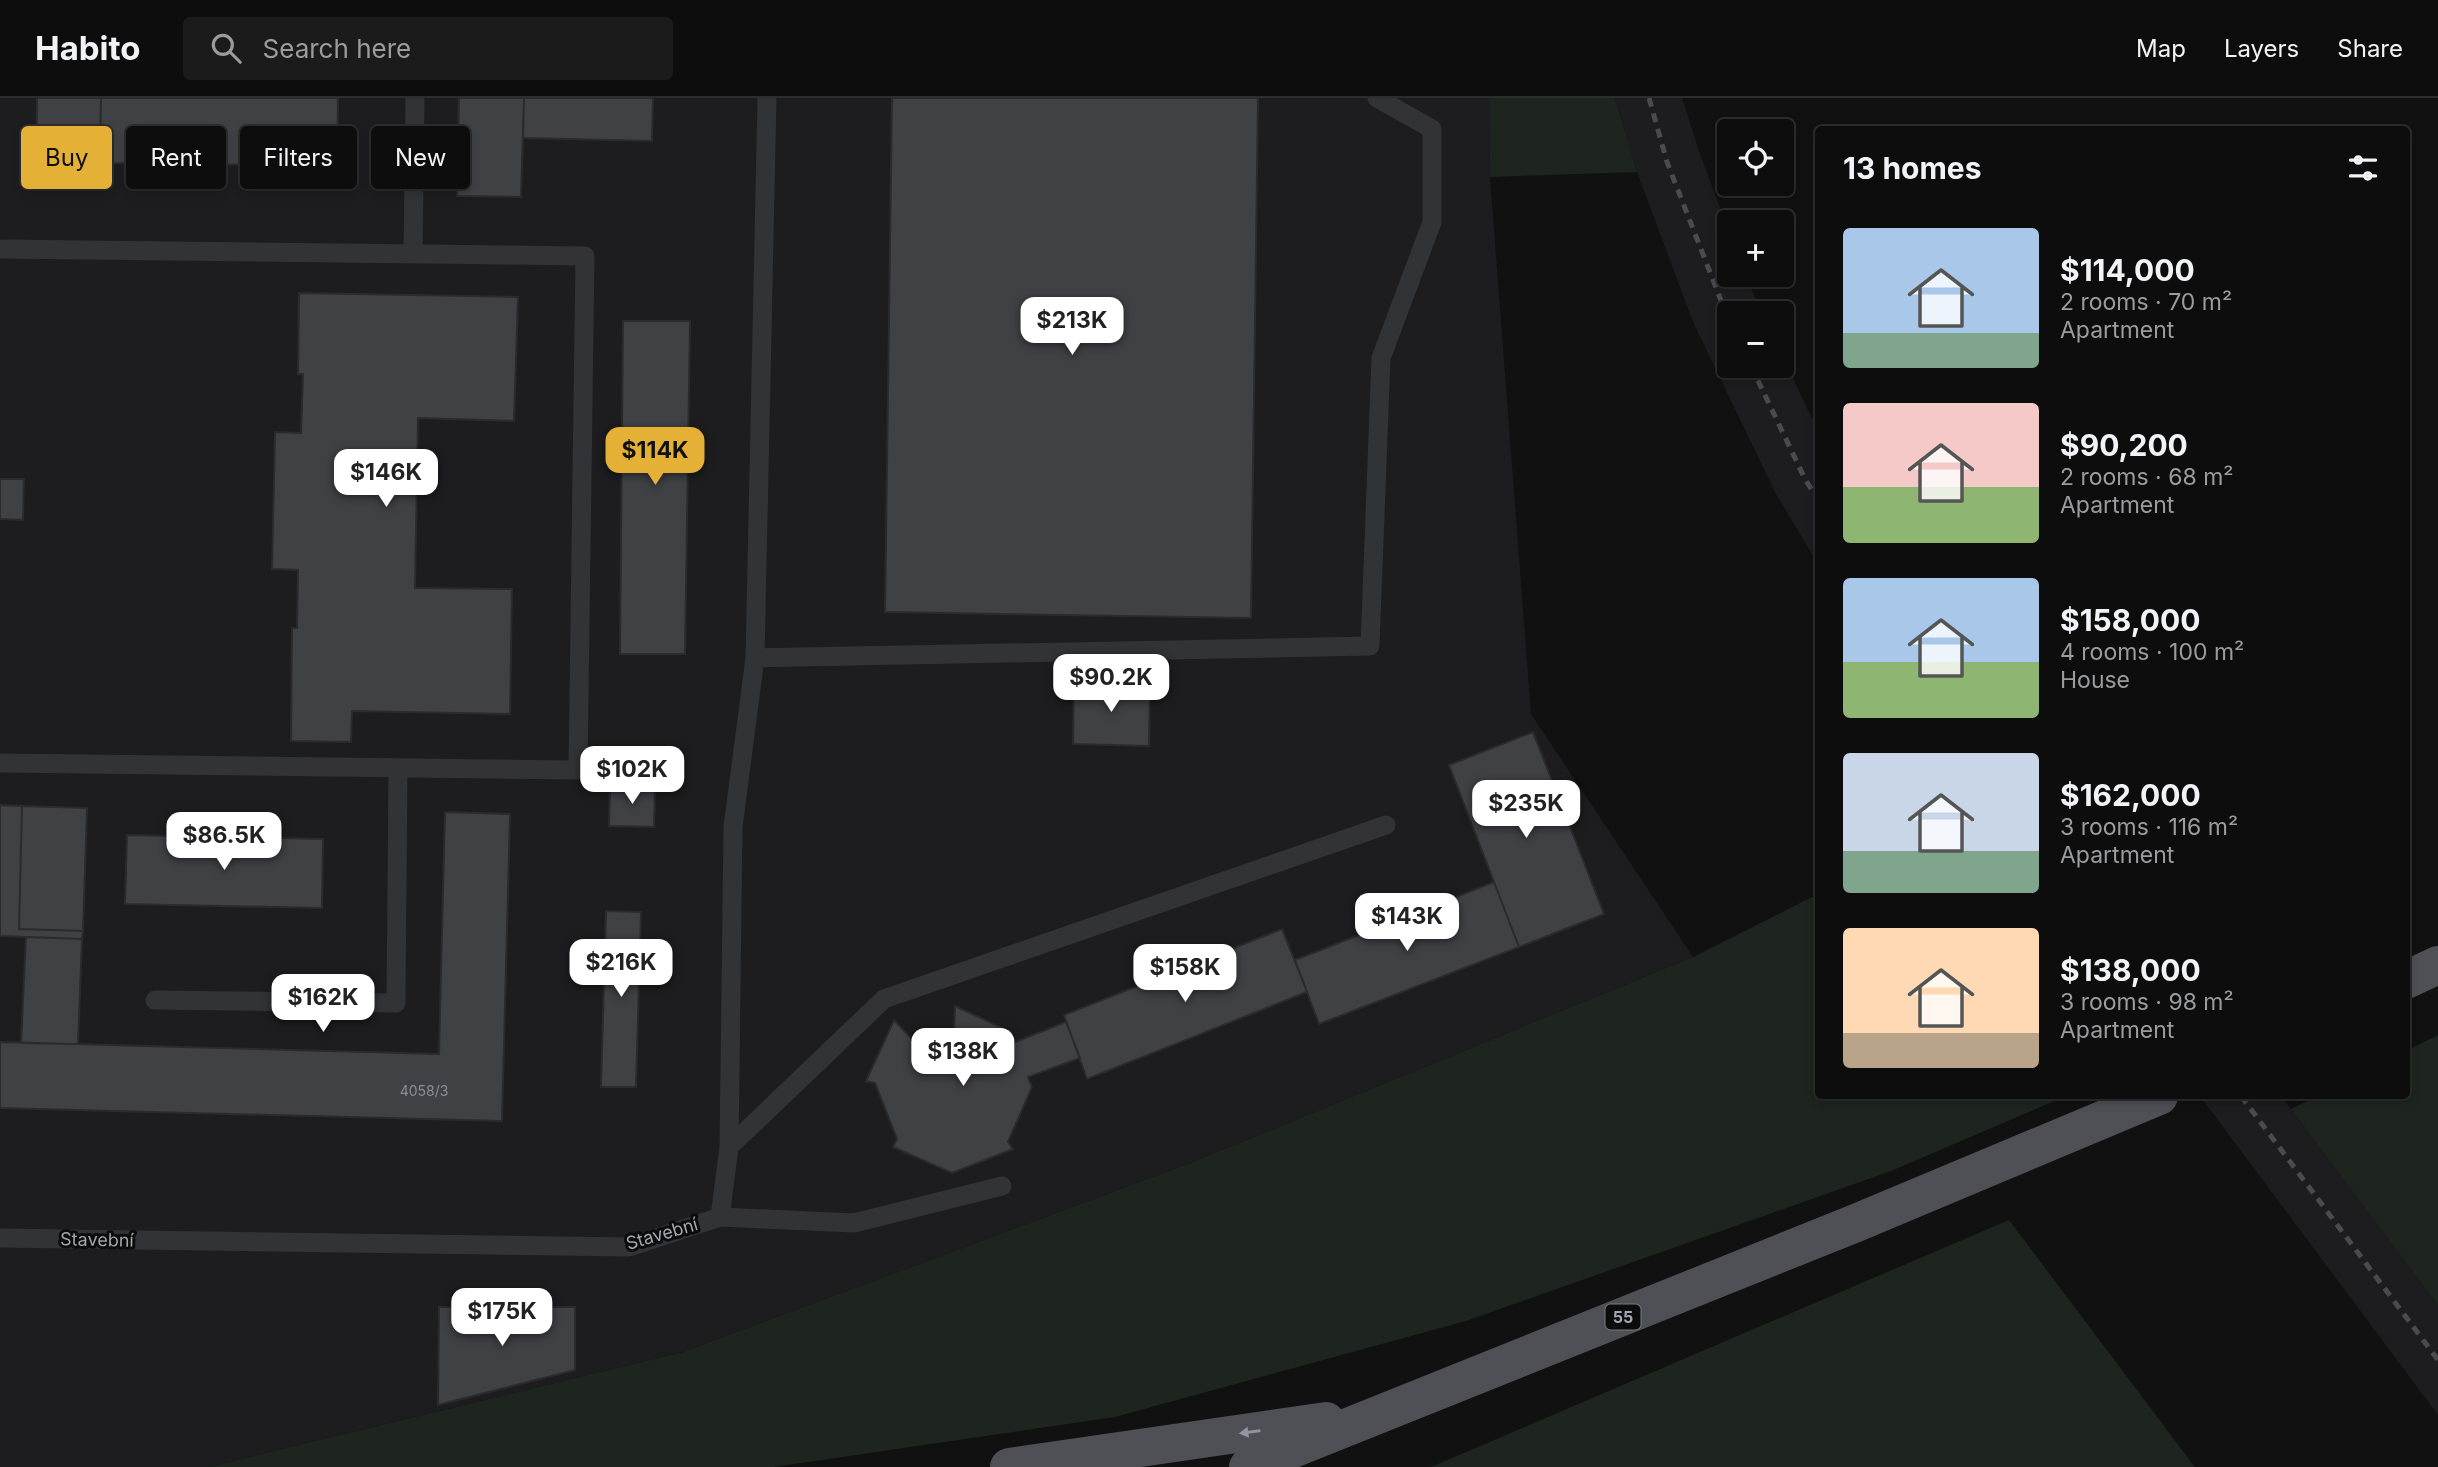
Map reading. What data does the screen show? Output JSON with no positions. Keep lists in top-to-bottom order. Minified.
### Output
{"streets":{"main road":["55"],"lane":["Stavební"]},"house_numbers":["4058/3"],"page":{"header":"Habito","search":"Search here","nav":["Map","Layers","Share"],"map_buttons":["+","−"],"chip":["Buy","Rent","Filters","New"],"heading":"13 homes","list":[{"name":"$114,000","note":"2 rooms · 70 m² · Apartment"},{"name":"$90,200","note":"2 rooms · 68 m² · Apartment"},{"name":"$158,000","note":"4 rooms · 100 m² · House"},{"name":"$162,000","note":"3 rooms · 116 m² · Apartment"},{"name":"$138,000","note":"3 rooms · 98 m² · Apartment"}],"price":["$213K","$114K","$146K","$90.2K","$102K","$235K","$86.5K","$143K","$216K","$158K","$162K","$138K","$175K"]}}
